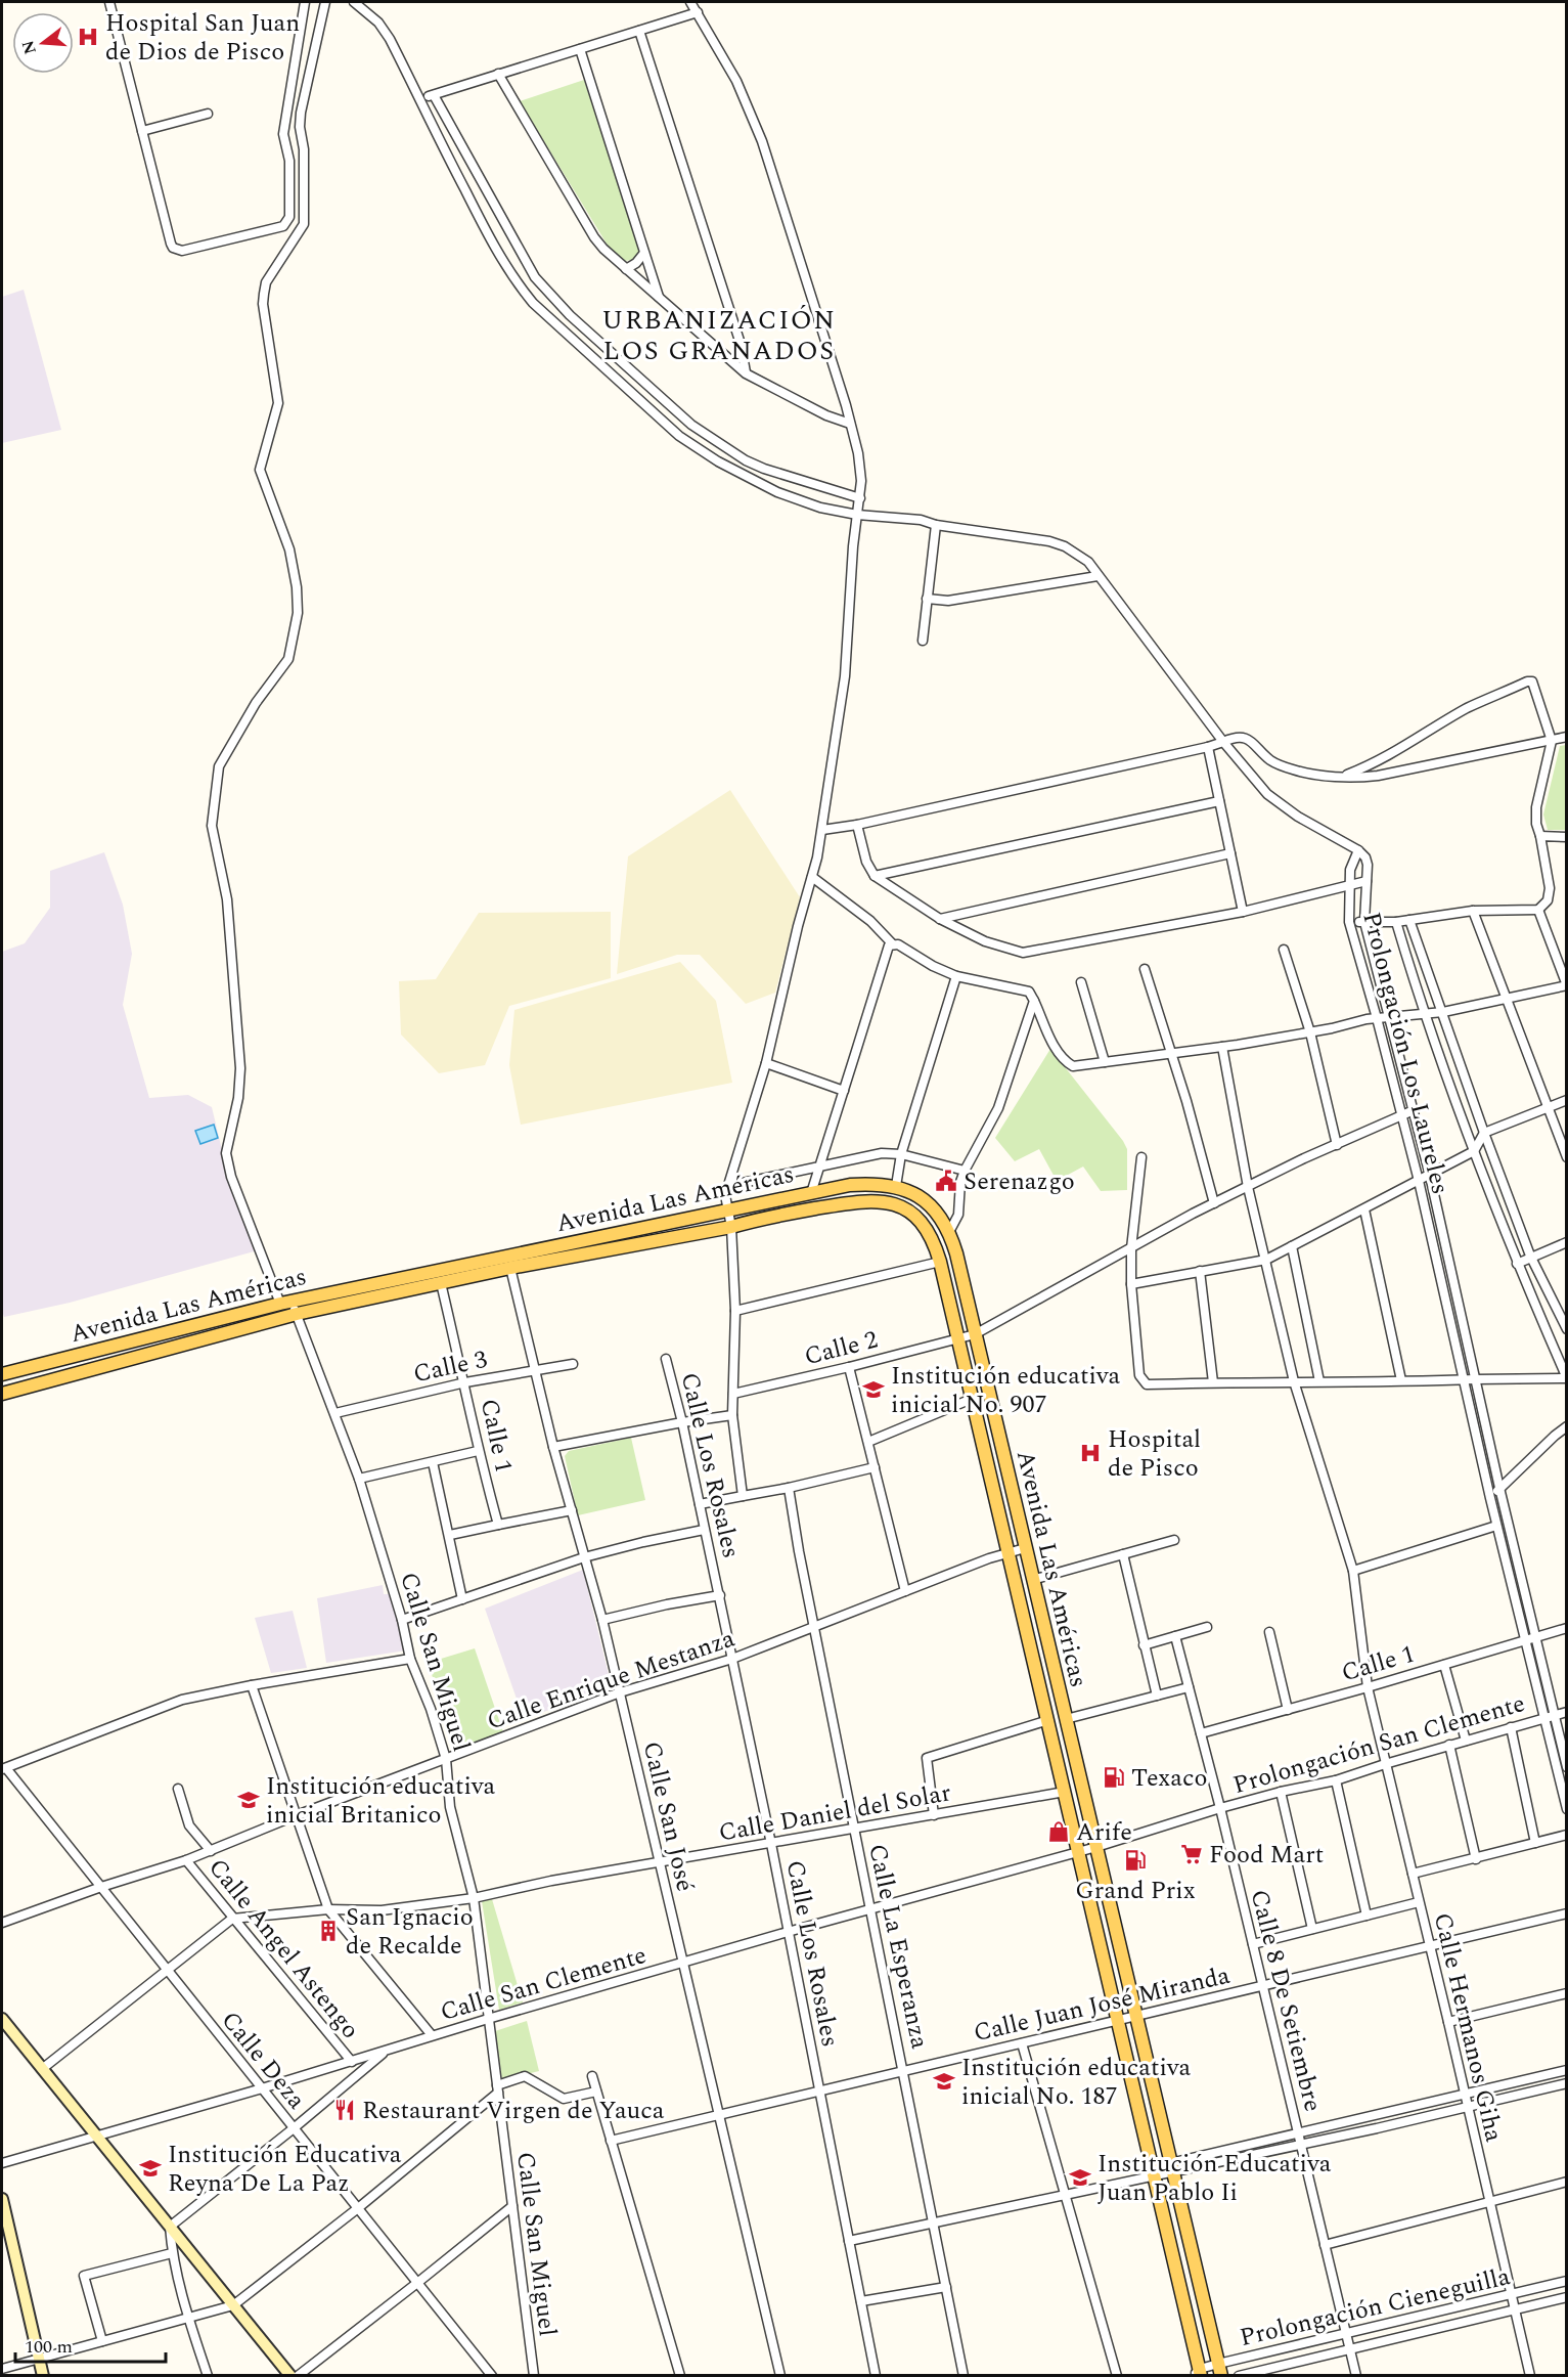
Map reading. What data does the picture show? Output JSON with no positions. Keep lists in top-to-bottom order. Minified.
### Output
{"streets":{"main road":["Avenida Las Américas"],"street":["Prolongación Los Laureles","Calle 2","Calle 3","Calle 1","Calle Los Rosales","Calle San Miguel","Calle Enrique Mestanza","Prolongación San Clemente","Calle Daniel del Solar","Calle San José","Calle La Esperanza","Calle Angel Astengo","Calle San Clemente","Calle 8 De Setiembre","Calle Juan José Miranda","Calle Hermanos Giha","Calle Deza","Prolongación Cieneguilla"]},"crossings":[["Prolongación Los Laureles","Calle 2"],["Prolongación Los Laureles","Calle 1"],["Prolongación Los Laureles","Prolongación San Clemente"],["Avenida Las Américas","Calle 2"],["Avenida Las Américas","Calle 1"],["Avenida Las Américas","Calle San Miguel"],["Avenida Las Américas","Calle Enrique Mestanza"],["Avenida Las Américas","Prolongación San Clemente"],["Avenida Las Américas","Calle Daniel del Solar"],["Avenida Las Américas","Calle San José"],["Avenida Las Américas","Calle San Clemente"],["Avenida Las Américas","Calle Juan José Miranda"],["Avenida Las Américas","Prolongación Cieneguilla"],["Calle 2","Calle Hermanos Giha"],["Calle 3","Calle 1"],["Calle 3","Calle San Miguel"],["Calle 3","Calle San José"],["Calle 1","Calle 8 De Setiembre"],["Calle 1","Calle Hermanos Giha"],["Calle Los Rosales","Calle Enrique Mestanza"],["Calle Los Rosales","Calle Daniel del Solar"],["Calle Los Rosales","Calle San Clemente"],["Calle Los Rosales","Calle Juan José Miranda"],["Calle San Miguel","Calle Enrique Mestanza"],["Calle San Miguel","Calle Daniel del Solar"],["Calle San Miguel","Calle San Clemente"],["Calle Enrique Mestanza","Calle San José"],["Calle Enrique Mestanza","Calle La Esperanza"],["Calle Enrique Mestanza","Calle Angel Astengo"],["Calle Enrique Mestanza","Calle Deza"],["Prolongación San Clemente","Calle San Clemente"],["Prolongación San Clemente","Calle 8 De Setiembre"],["Prolongación San Clemente","Calle Hermanos Giha"],["Calle Daniel del Solar","Calle San José"],["Calle Daniel del Solar","Calle La Esperanza"],["Calle Daniel del Solar","Calle Angel Astengo"],["Calle San José","Calle San Clemente"],["Calle San José","Calle Juan José Miranda"],["Calle La Esperanza","Calle San Clemente"],["Calle La Esperanza","Calle Juan José Miranda"],["Calle Angel Astengo","Calle San Clemente"],["Calle San Clemente","Calle Deza"],["Calle 8 De Setiembre","Calle Juan José Miranda"],["Calle 8 De Setiembre","Prolongación Cieneguilla"],["Calle Juan José Miranda","Calle Hermanos Giha"],["Calle Hermanos Giha","Prolongación Cieneguilla"]],"districts":["URBANIZACIÓN LOS GRANADOS"],"places":{"hospital":["Hospital San Juan de Dios de Pisco","Hospital de Pisco"],"public building":["Serenazgo"],"school or university":["Institución educativa inicial No. 907","Institución educativa inicial Britanico","Institución educativa inicial No. 187","Institución Educativa Reyna De La Paz","Institución Educativa Juan Pablo Ii"],"fuel station":["Texaco","Grand Prix"],"shop":["Arife"],"supermarket":["Food Mart"],"building":["San Ignacio de Recalde"],"restaurant":["Restaurant Virgen de Yauca"]},"scale_bar":"100 m","north":"left"}
